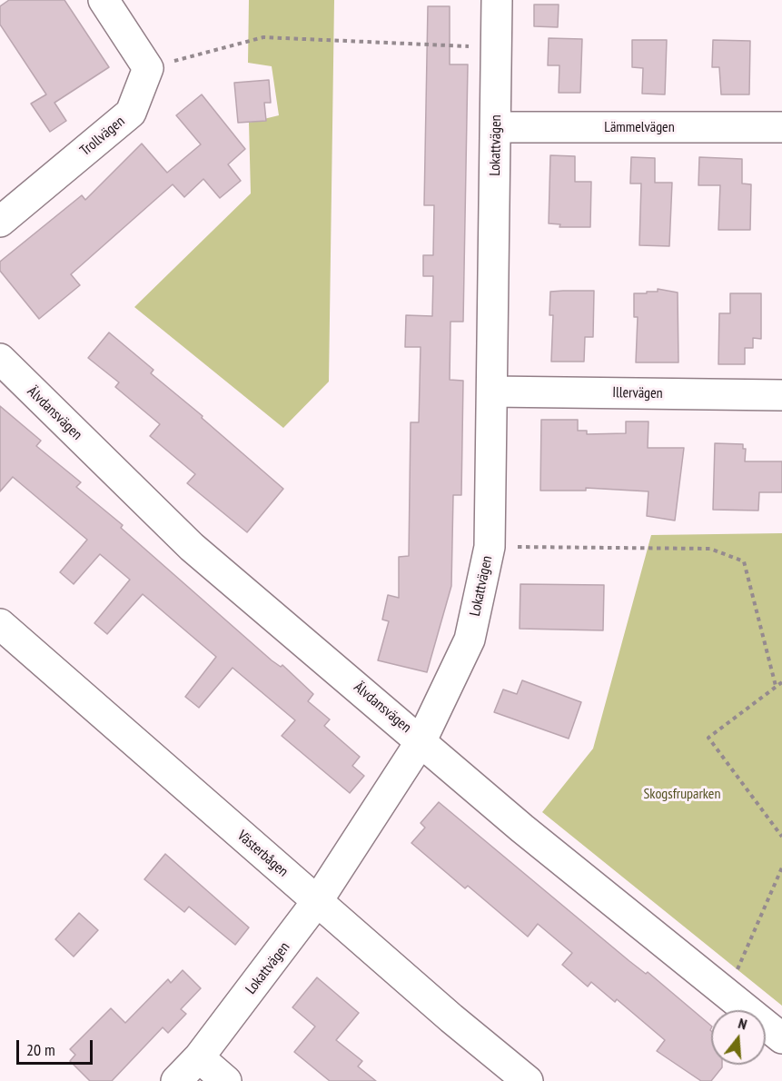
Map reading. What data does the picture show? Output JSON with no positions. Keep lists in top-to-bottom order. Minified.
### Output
{"streets":{"street":["Lämmelvägen","Trollvägen","Lokattvägen","Illervägen","Älvdansvägen","Västerbågen"]},"crossings":[["Lämmelvägen","Lokattvägen"],["Lokattvägen","Illervägen"],["Lokattvägen","Älvdansvägen"],["Lokattvägen","Västerbågen"]],"parks":["Skogsfruparken"],"scale_bar":"20 m","north":"top"}
